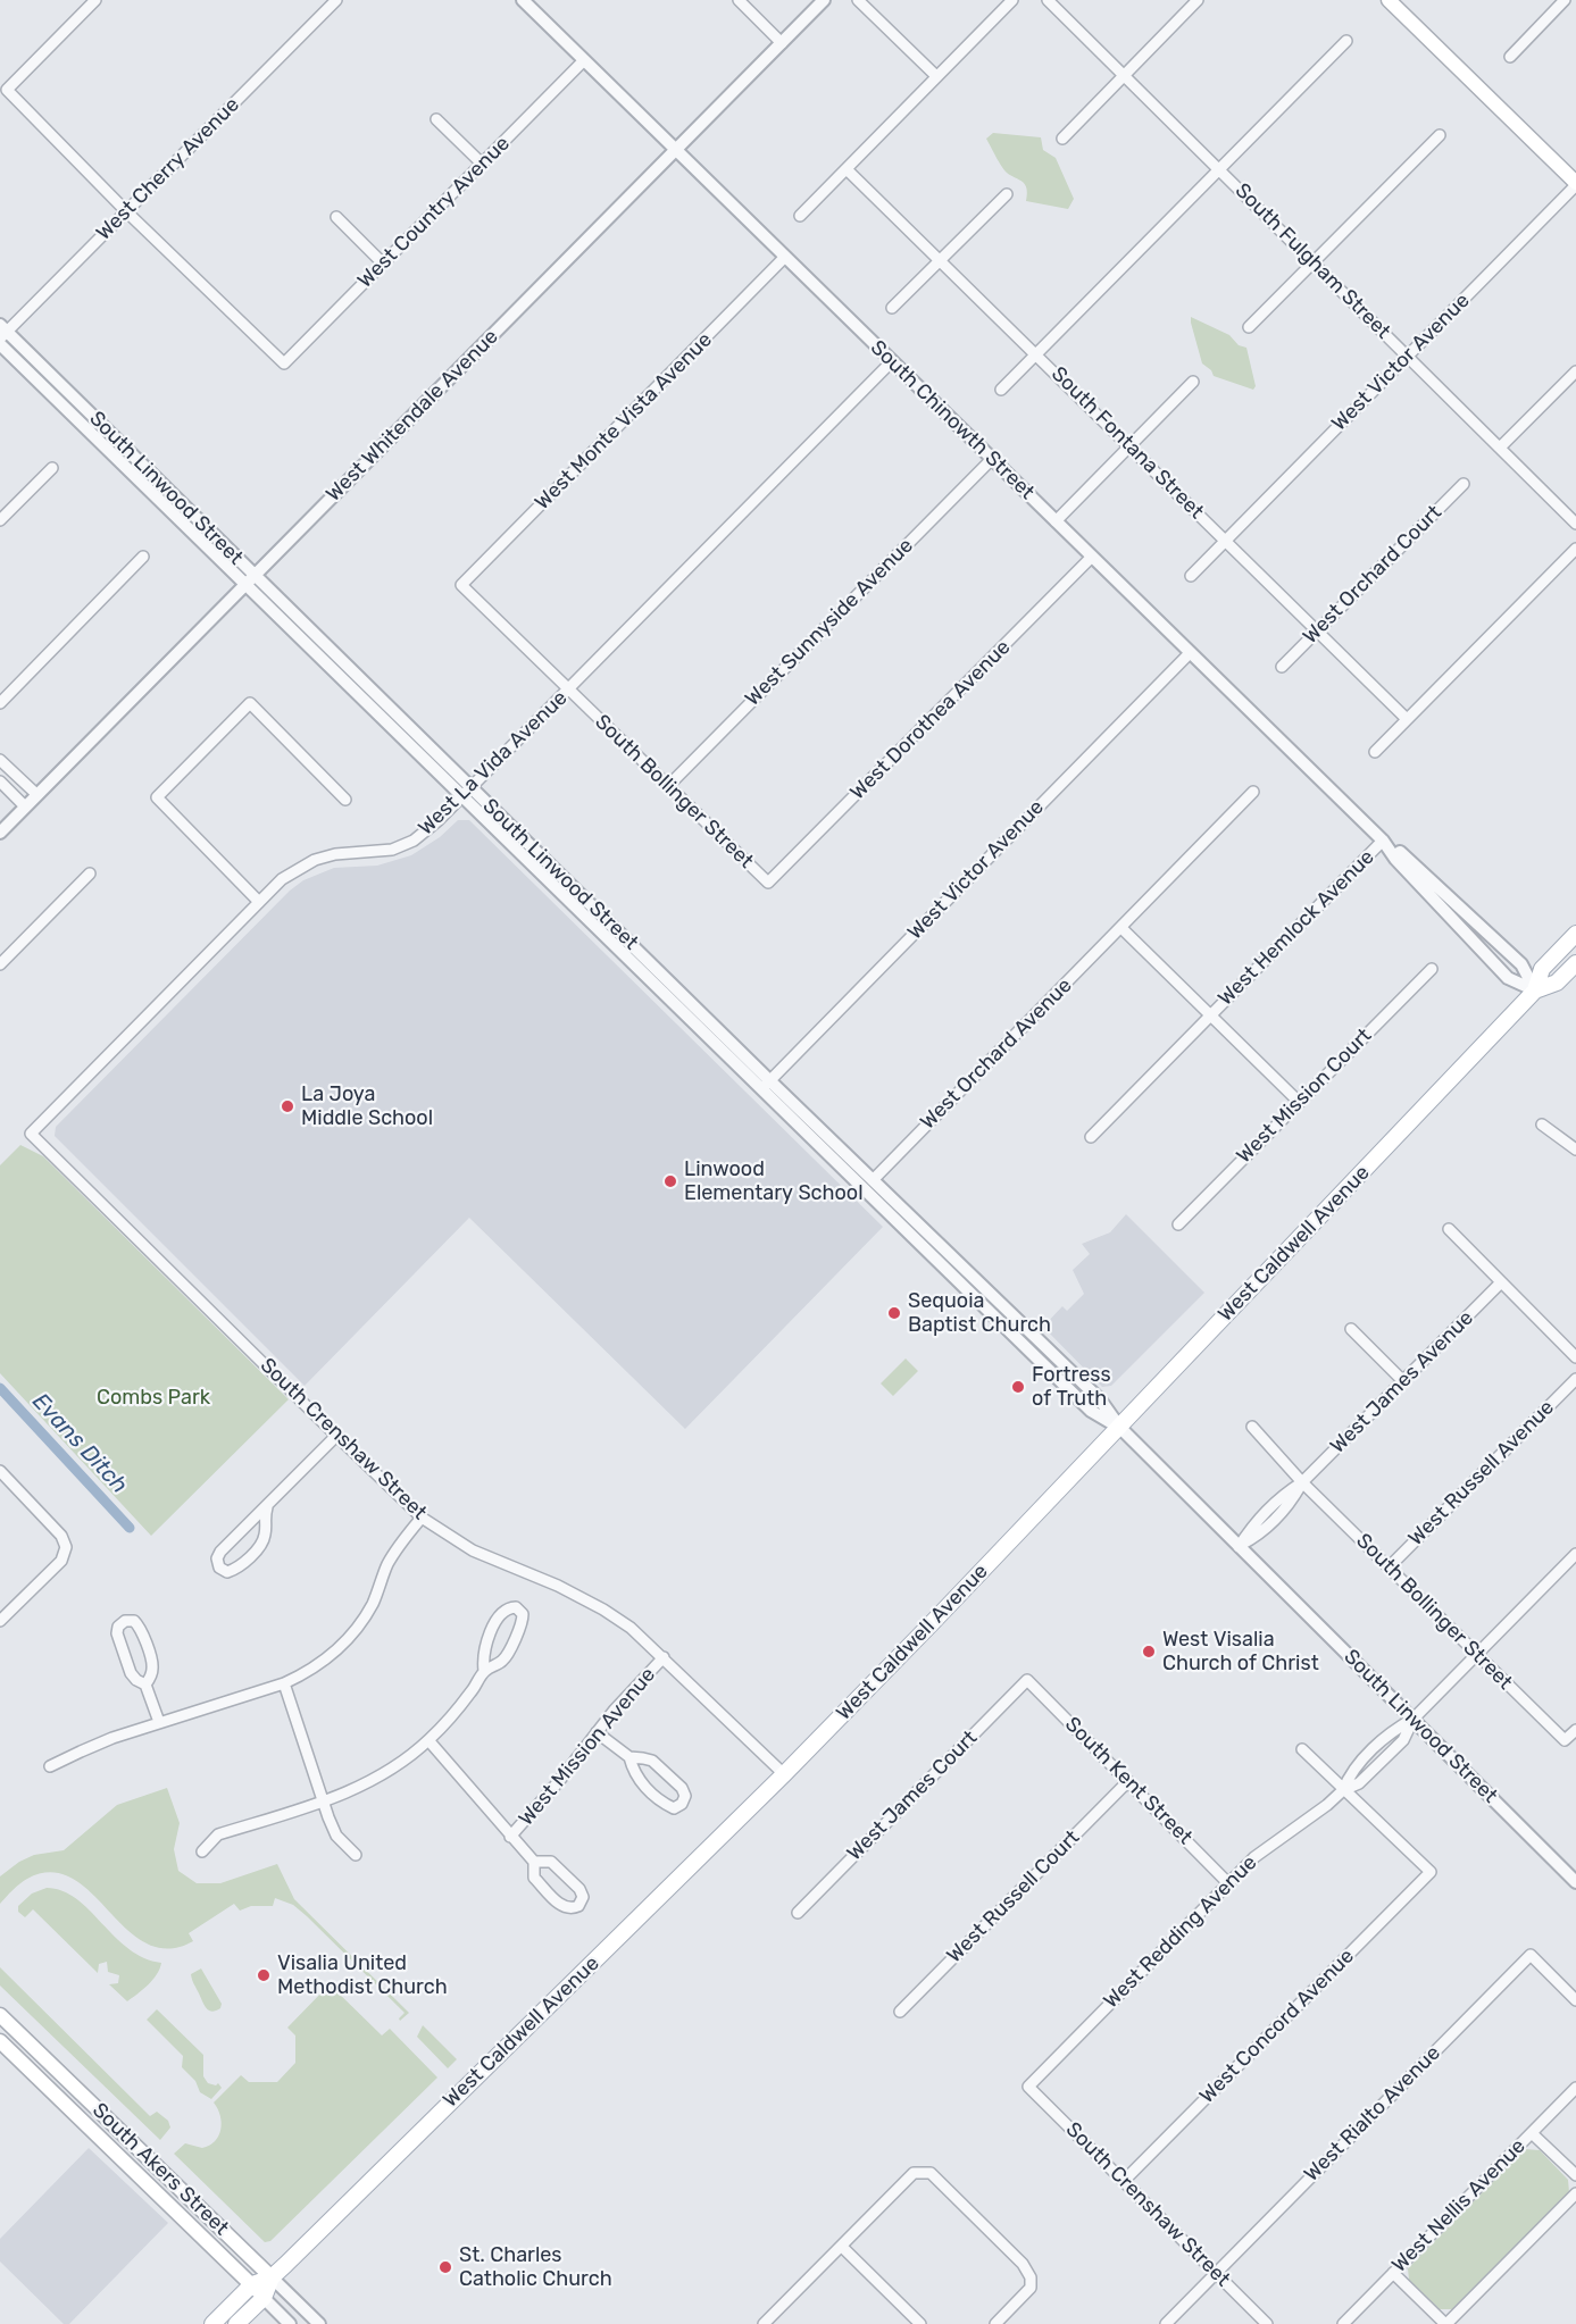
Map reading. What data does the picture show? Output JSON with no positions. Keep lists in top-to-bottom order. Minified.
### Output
{"streets":{"main road":["West Caldwell Avenue","South Akers Street"],"street":["West Cherry Avenue","West Country Avenue","South Fulgham Street","West Victor Avenue","West Whitendale Avenue","South Chinowth Street","West Monte Vista Avenue","South Fontana Street","South Linwood Street","West Orchard Court","West Sunnyside Avenue","West Dorothea Avenue","West La Vida Avenue","South Bollinger Street","West Hemlock Avenue","West Orchard Avenue","West Mission Court","West James Avenue","South Crenshaw Street","West Russell Avenue","West Mission Avenue","South Kent Street","West James Court","West Russell Court","West Redding Avenue","West Concord Avenue","West Rialto Avenue","West Nellis Avenue"]},"crossings":[["West Cherry Avenue","West Country Avenue"],["West Cherry Avenue","South Linwood Street"],["West Country Avenue","South Chinowth Street"],["South Fulgham Street","West Victor Avenue"],["West Victor Avenue","South Chinowth Street"],["West Victor Avenue","South Fontana Street"],["West Victor Avenue","South Linwood Street"],["West Whitendale Avenue","South Chinowth Street"],["West Whitendale Avenue","South Linwood Street"],["South Chinowth Street","West Monte Vista Avenue"],["South Chinowth Street","West Sunnyside Avenue"],["South Chinowth Street","West Dorothea Avenue"],["South Chinowth Street","West La Vida Avenue"],["South Chinowth Street","West Hemlock Avenue"],["South Chinowth Street","West Caldwell Avenue"],["West Monte Vista Avenue","South Bollinger Street"],["South Fontana Street","West Orchard Court"],["South Linwood Street","West La Vida Avenue"],["South Linwood Street","West Orchard Avenue"],["South Linwood Street","West Caldwell Avenue"],["South Linwood Street","West James Avenue"],["South Linwood Street","West Redding Avenue"],["West Sunnyside Avenue","South Bollinger Street"],["West Dorothea Avenue","South Bollinger Street"],["West La Vida Avenue","South Bollinger Street"],["West La Vida Avenue","South Crenshaw Street"],["South Bollinger Street","West James Avenue"],["South Bollinger Street","West Russell Avenue"],["South Bollinger Street","West Redding Avenue"],["West Caldwell Avenue","South Crenshaw Street"],["West Caldwell Avenue","South Akers Street"],["South Crenshaw Street","West Mission Avenue"],["South Crenshaw Street","West Redding Avenue"],["South Crenshaw Street","West Concord Avenue"],["South Crenshaw Street","West Rialto Avenue"],["South Kent Street","West James Court"],["South Kent Street","West Russell Court"],["South Kent Street","West Redding Avenue"],["West Redding Avenue","West Concord Avenue"]],"water":["Evans Ditch"],"parks":["Combs Park"],"places":["La Joya Middle School","Linwood Elementary School","Sequoia Baptist Church","Fortress of Truth","West Visalia Church of Christ","Visalia United Methodist Church","St. Charles Catholic Church"]}
